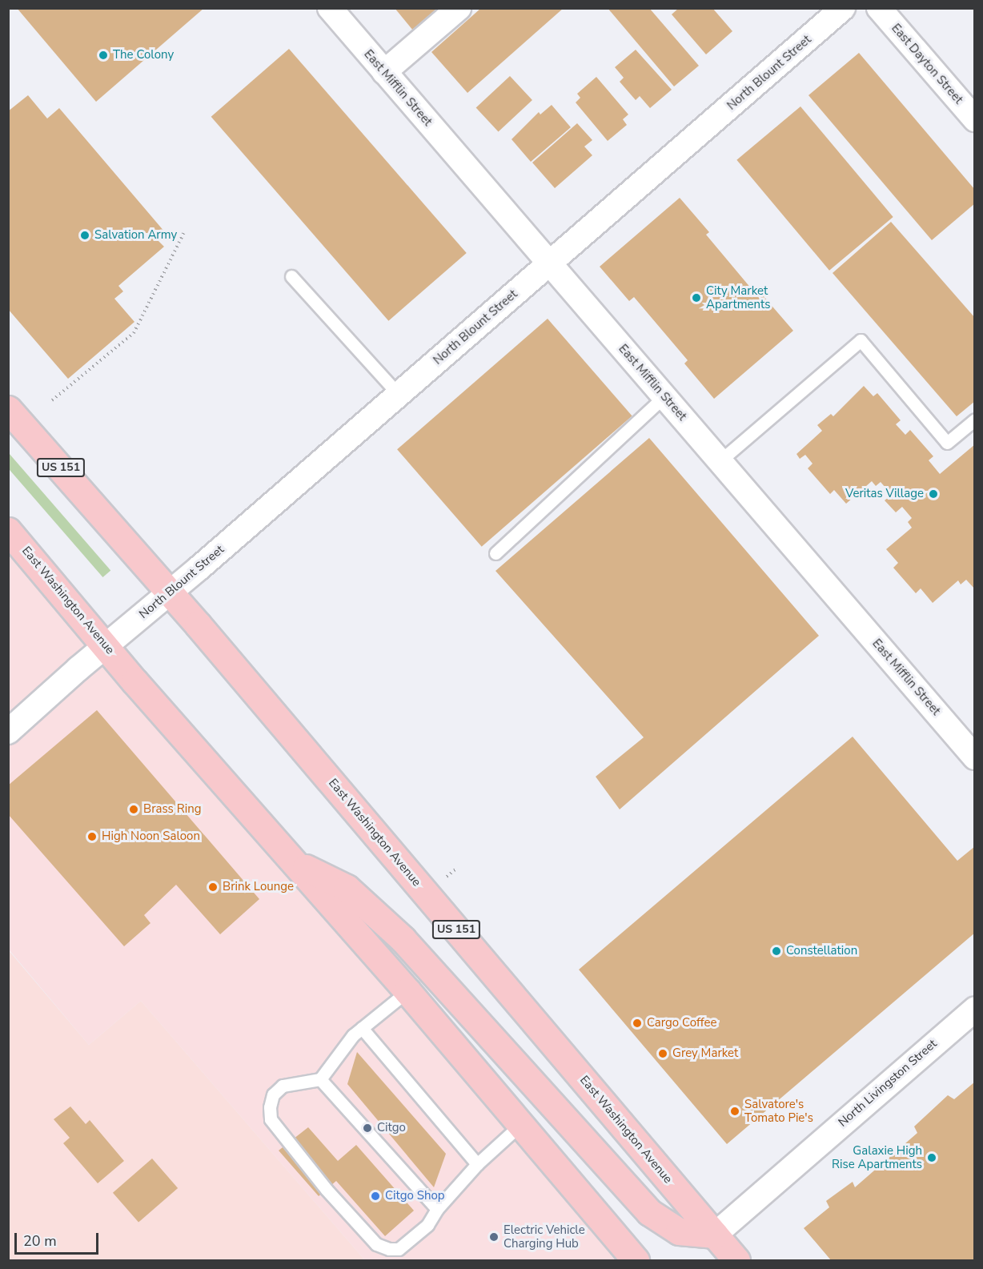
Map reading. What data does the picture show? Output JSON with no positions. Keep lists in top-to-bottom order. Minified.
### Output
{"streets":{"main road":["US 151","East Washington Avenue"],"street":["East Dayton Street","North Blount Street","East Mifflin Street","North Livingston Street"]},"crossings":[["North Blount Street","East Mifflin Street"],["North Blount Street","East Washington Avenue"],["East Washington Avenue","North Livingston Street"]],"places":["The Colony","Salvation Army","City Market Apartments","Veritas Village","Brass Ring","High Noon Saloon","Brink Lounge","Constellation","Cargo Coffee","Grey Market","Salvatore's Tomato Pie's","Citgo","Galaxie High Rise Apartments","Citgo Shop","Electric Vehicle Charging Hub"],"scale_bar":"20 m"}
